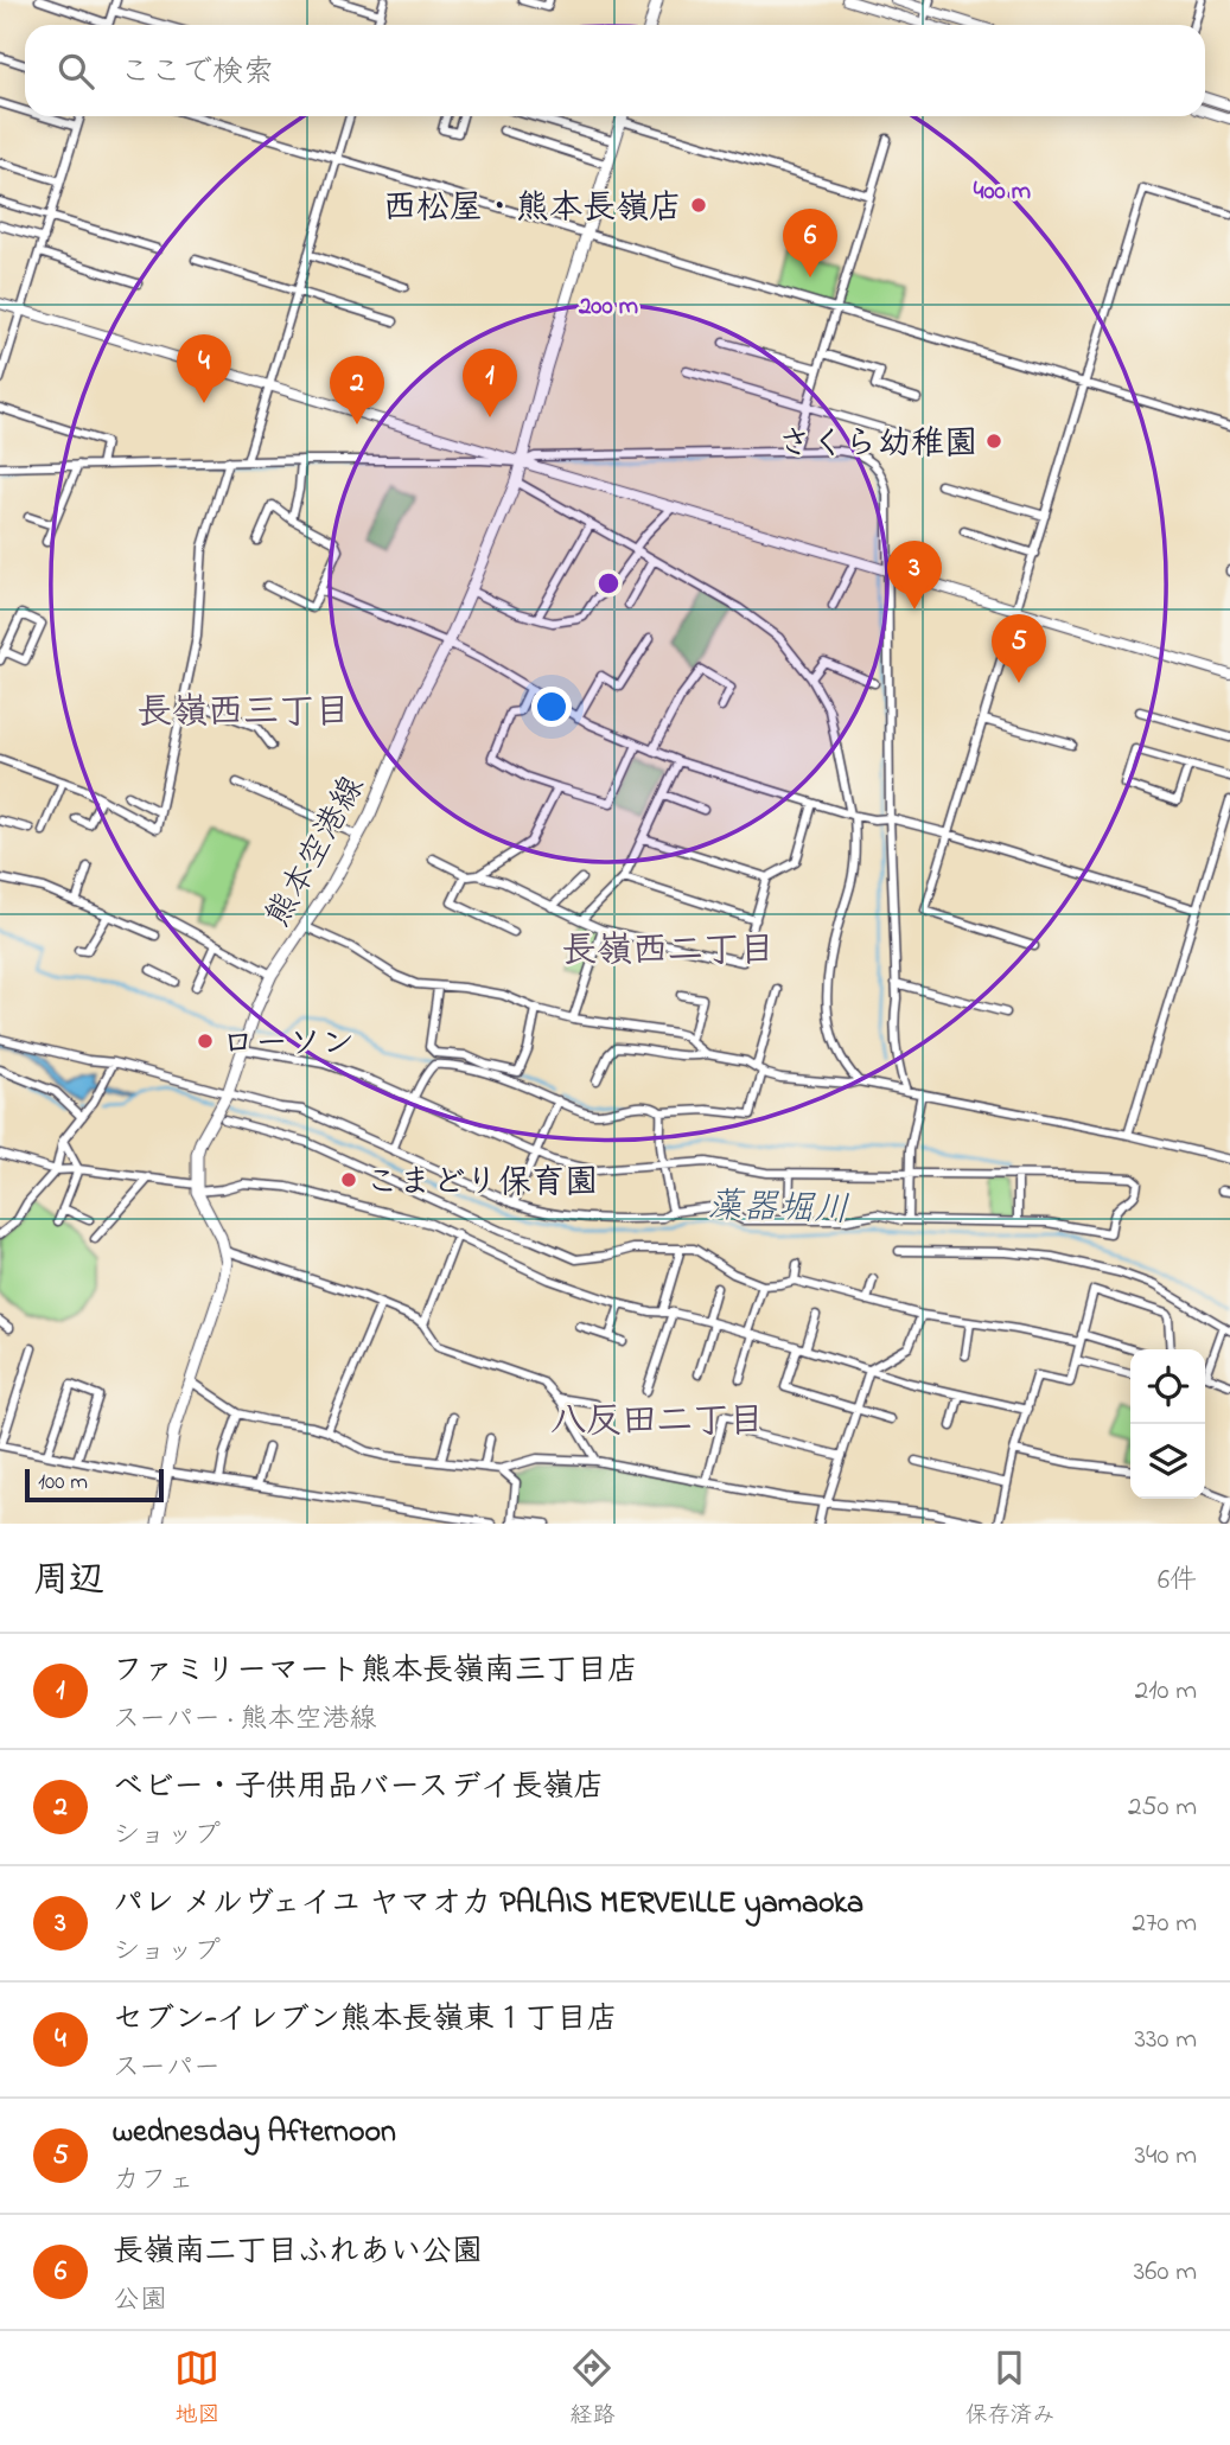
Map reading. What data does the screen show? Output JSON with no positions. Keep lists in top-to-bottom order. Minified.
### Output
{"streets":{"main road":["熊本空港線"]},"districts":["長嶺西三丁目","長嶺西二丁目","八反田二丁目"],"water":["藻器堀川"],"places":["西松屋・熊本長嶺店","さくら幼稚園","ローソン","こまどり保育園"],"scale_bar":"100 m","page":{"search":"ここで検索","pins":["6","4","1","2","3","5"],"scale":"100 m","heading":["周辺","6件"],"list":[{"mark":"1","name":"ファミリーマート熊本長嶺南三丁目店","note":"スーパー · 熊本空港線","value":"210 m"},{"mark":"2","name":"ベビー・子供用品バースデイ長嶺店","note":"ショップ","value":"250 m"},{"mark":"3","name":"パレ メルヴェイユ ヤマオカ PALAIS MERVEILLE yamaoka","note":"ショップ","value":"270 m"},{"mark":"4","name":"セブン-イレブン熊本長嶺東１丁目店","note":"スーパー","value":"330 m"},{"mark":"5","name":"wednesday Afternoon","note":"カフェ","value":"340 m"},{"mark":"6","name":"長嶺南二丁目ふれあい公園","note":"公園","value":"360 m"}],"nav":["地図","経路","保存済み"]},"rings":["400 m","200 m"]}
